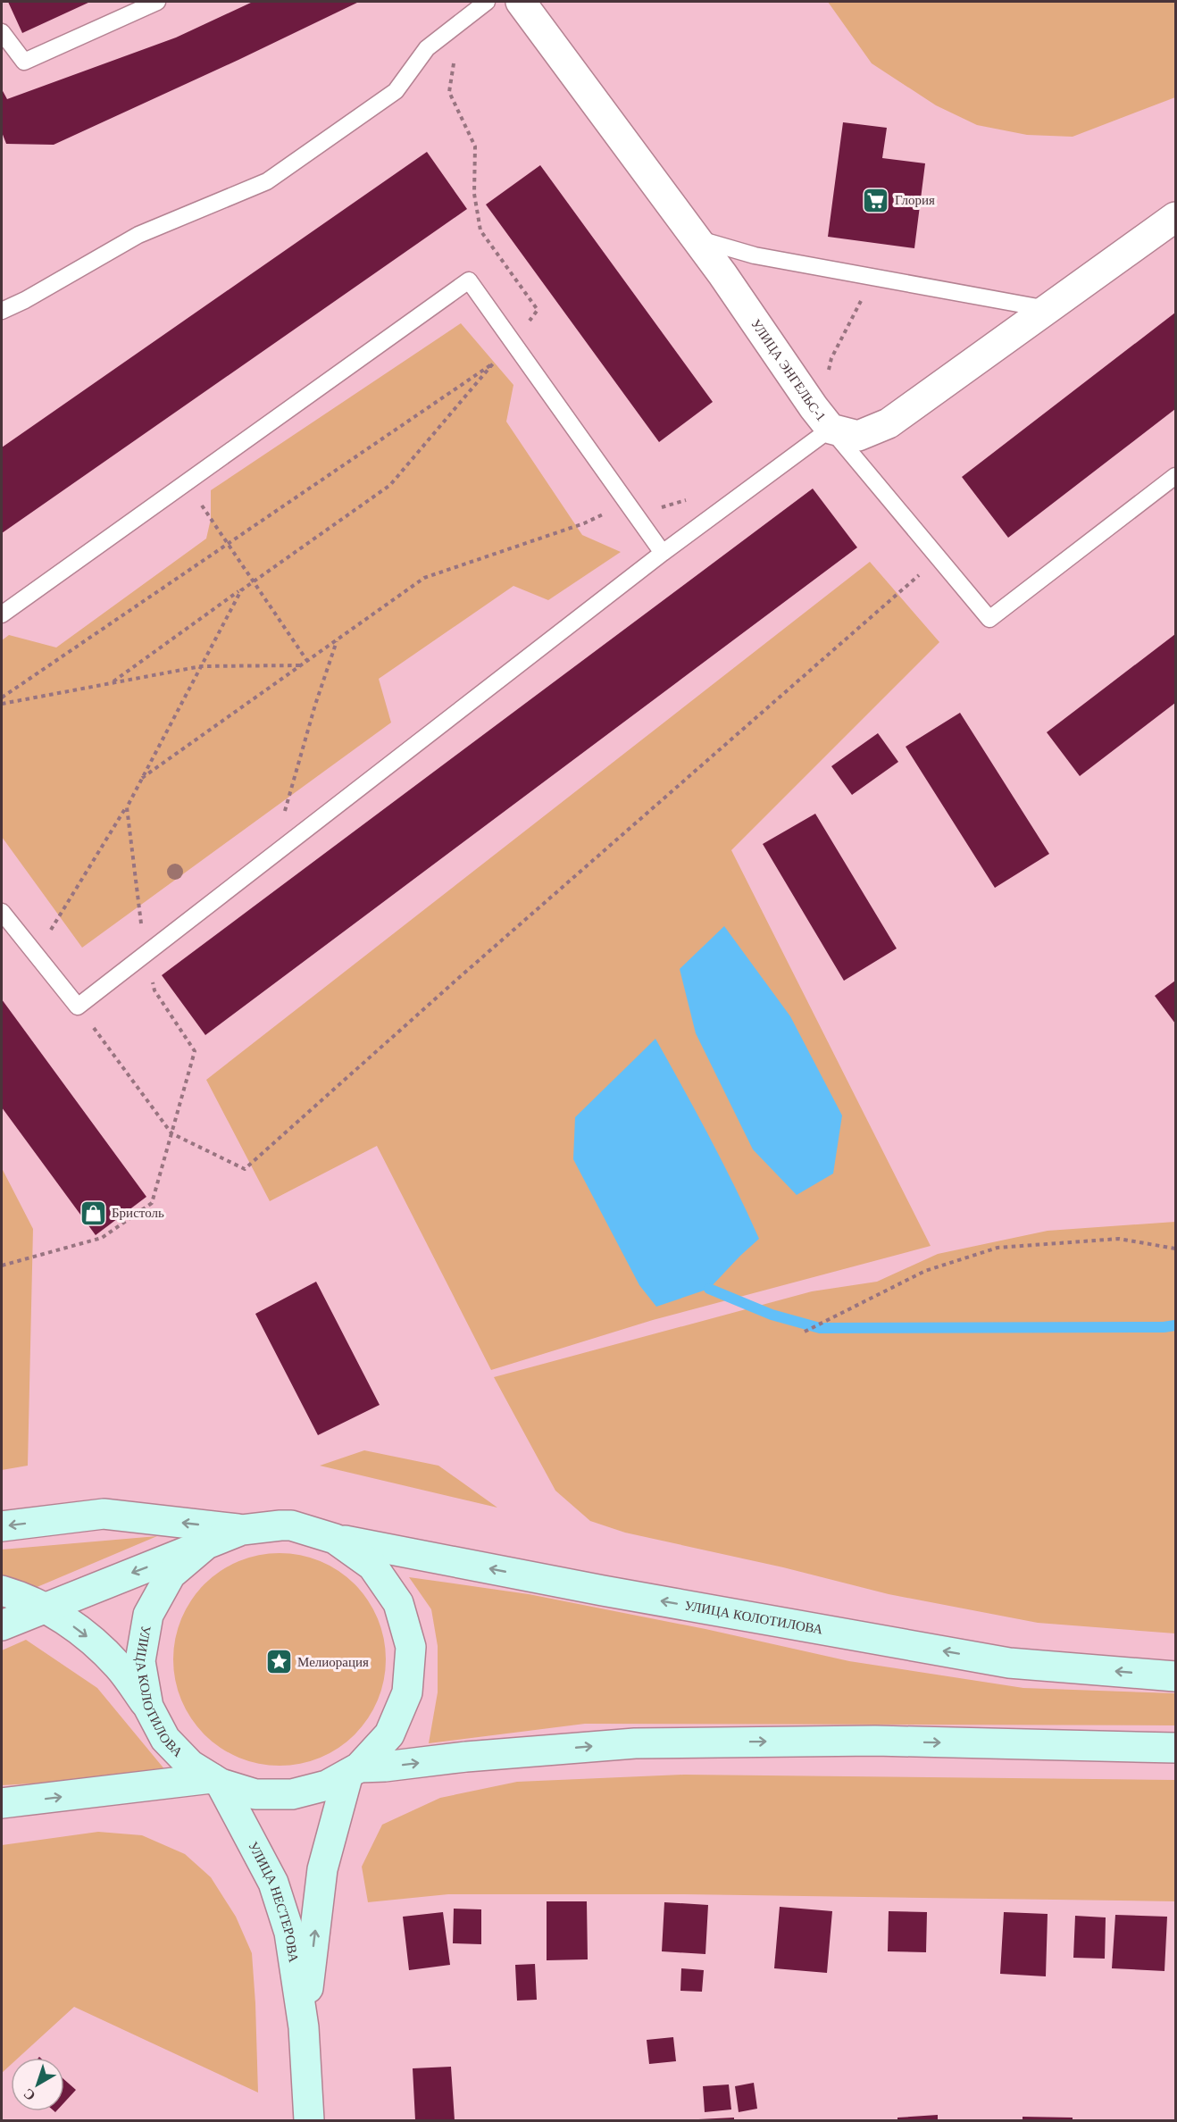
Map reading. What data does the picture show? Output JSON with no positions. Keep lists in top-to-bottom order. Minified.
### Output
{"streets":{"main road":["УЛИЦА КОЛОТИЛОВА","УЛИЦА НЕСТЕРОВА"],"street":["УЛИЦА ЭНГЕЛЬС-1"]},"crossings":[["УЛИЦА КОЛОТИЛОВА","УЛИЦА НЕСТЕРОВА"]],"one_way":["УЛИЦА НЕСТЕРОВА"],"places":{"supermarket":["Глория"],"shop":["Бристоль"],"place":["Мелиорация"]},"north":"bottom left"}
